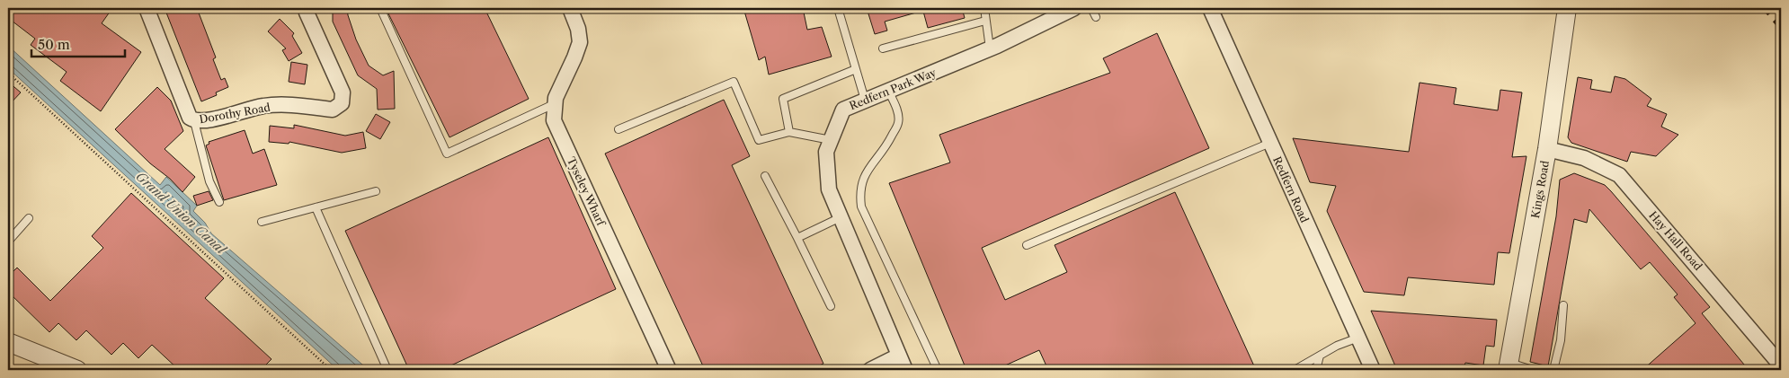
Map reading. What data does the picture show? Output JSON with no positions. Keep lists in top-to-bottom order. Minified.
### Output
{"streets":{"street":["Redfern Park Way","Dorothy Road","Redfern Road","Kings Road","Tyseley Wharf","Hay Hall Road"]},"crossings":[["Kings Road","Hay Hall Road"]],"water":["Grand Union Canal"],"scale_bar":"50 m"}
